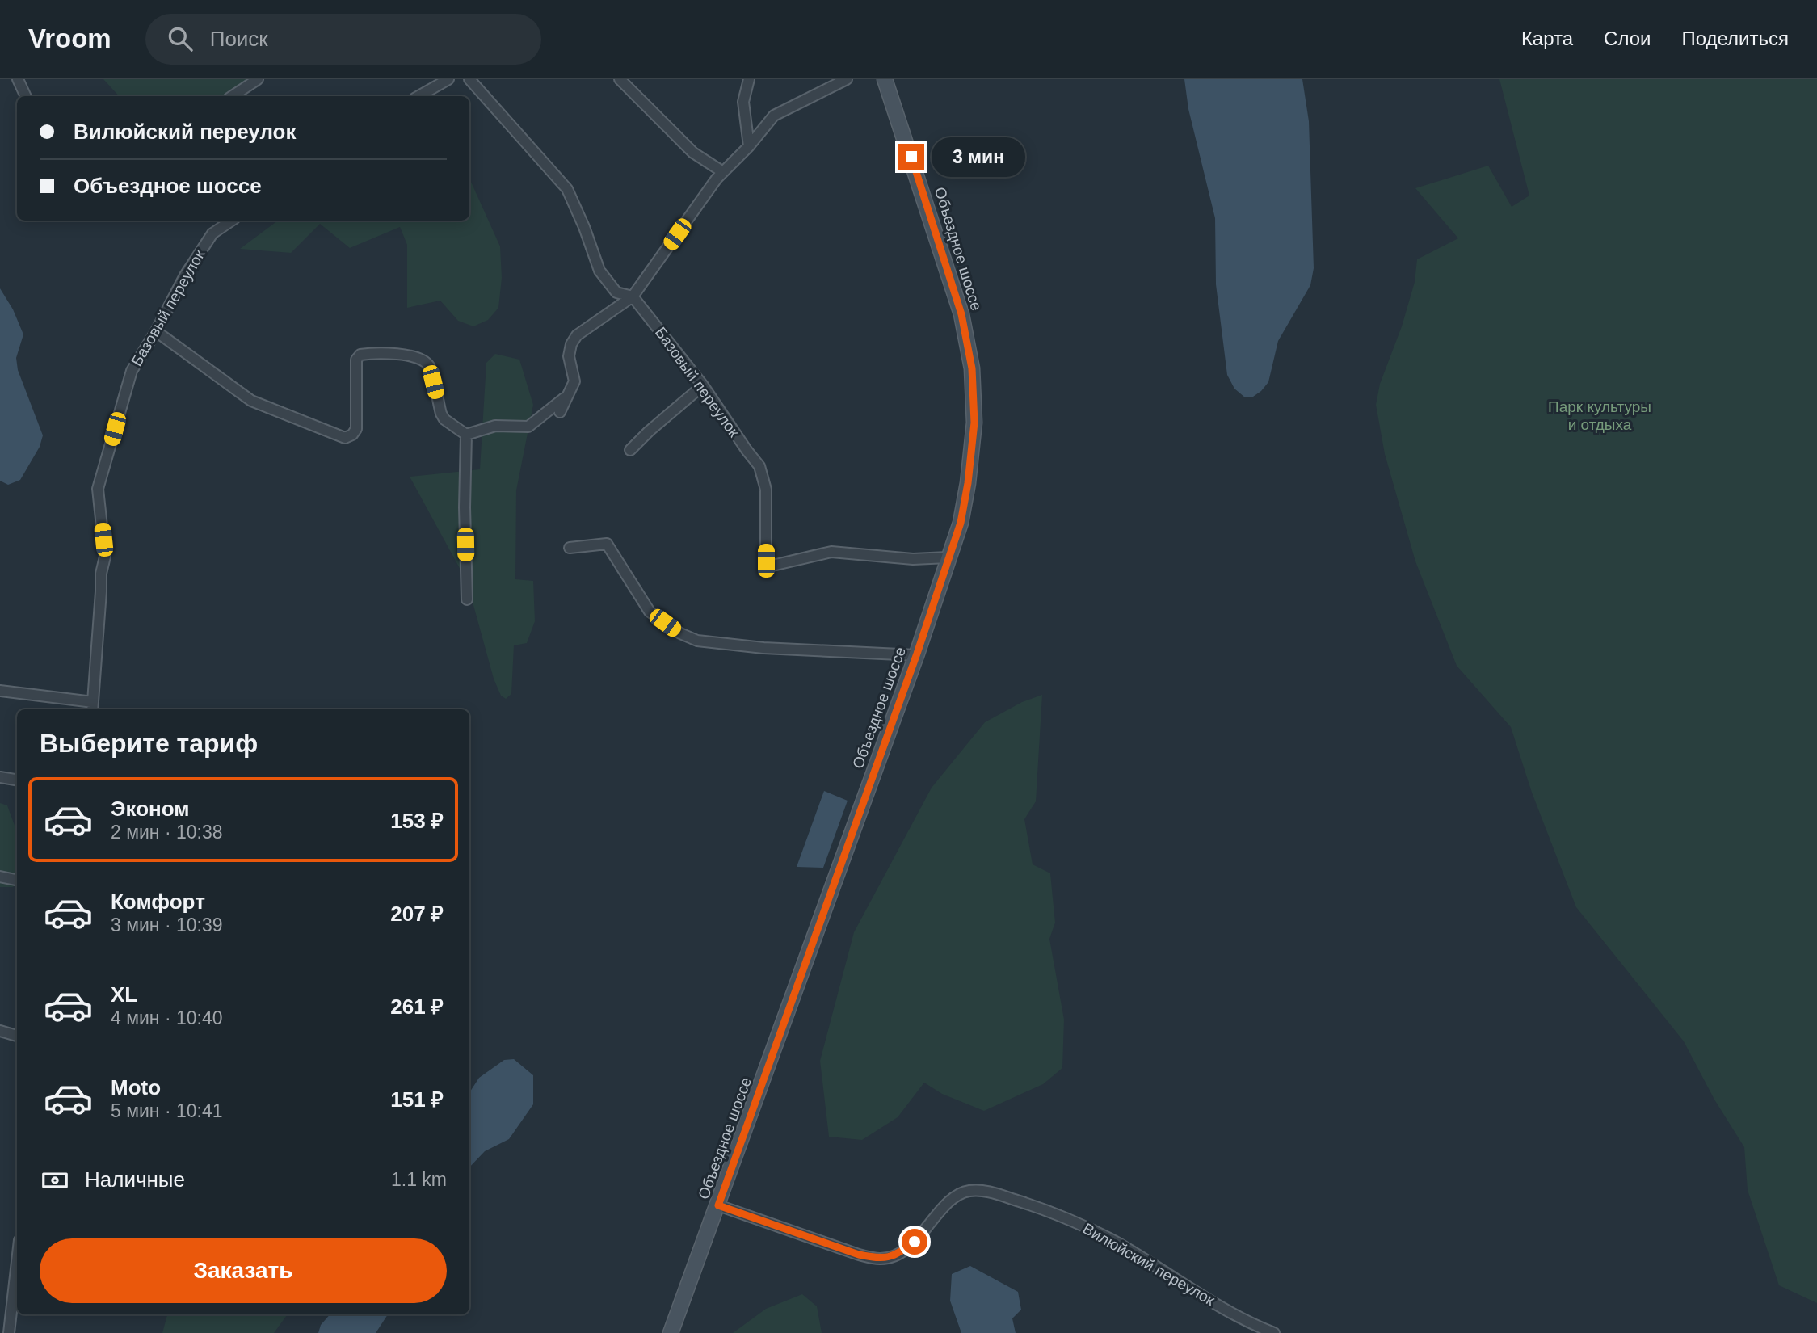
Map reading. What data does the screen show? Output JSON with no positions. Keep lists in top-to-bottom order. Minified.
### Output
{"streets":{"main road":["Объездное шоссе"],"street":["Базовый переулок","Вилюйский переулок"]},"crossings":[["Объездное шоссе","Базовый переулок"],["Объездное шоссе","Вилюйский переулок"]],"parks":["Парк культуры и отдыха"],"page":{"header":"Vroom","search":"Поиск","nav":["Карта","Слои","Поделиться"],"banner":["Вилюйский переулок","Объездное шоссе"],"bubble":"3 мин","heading":"Выберите тариф","list":[{"name":"Эконом","note":"2 мин · 10:38","value":"153 ₽"},{"name":"Комфорт","note":"3 мин · 10:39","value":"207 ₽"},{"name":"XL","note":"4 мин · 10:40","value":"261 ₽"},{"name":"Moto","note":"5 мин · 10:41","value":"151 ₽"}],"pay":["Наличные","1.1 km"],"buttons":"Заказать"}}
